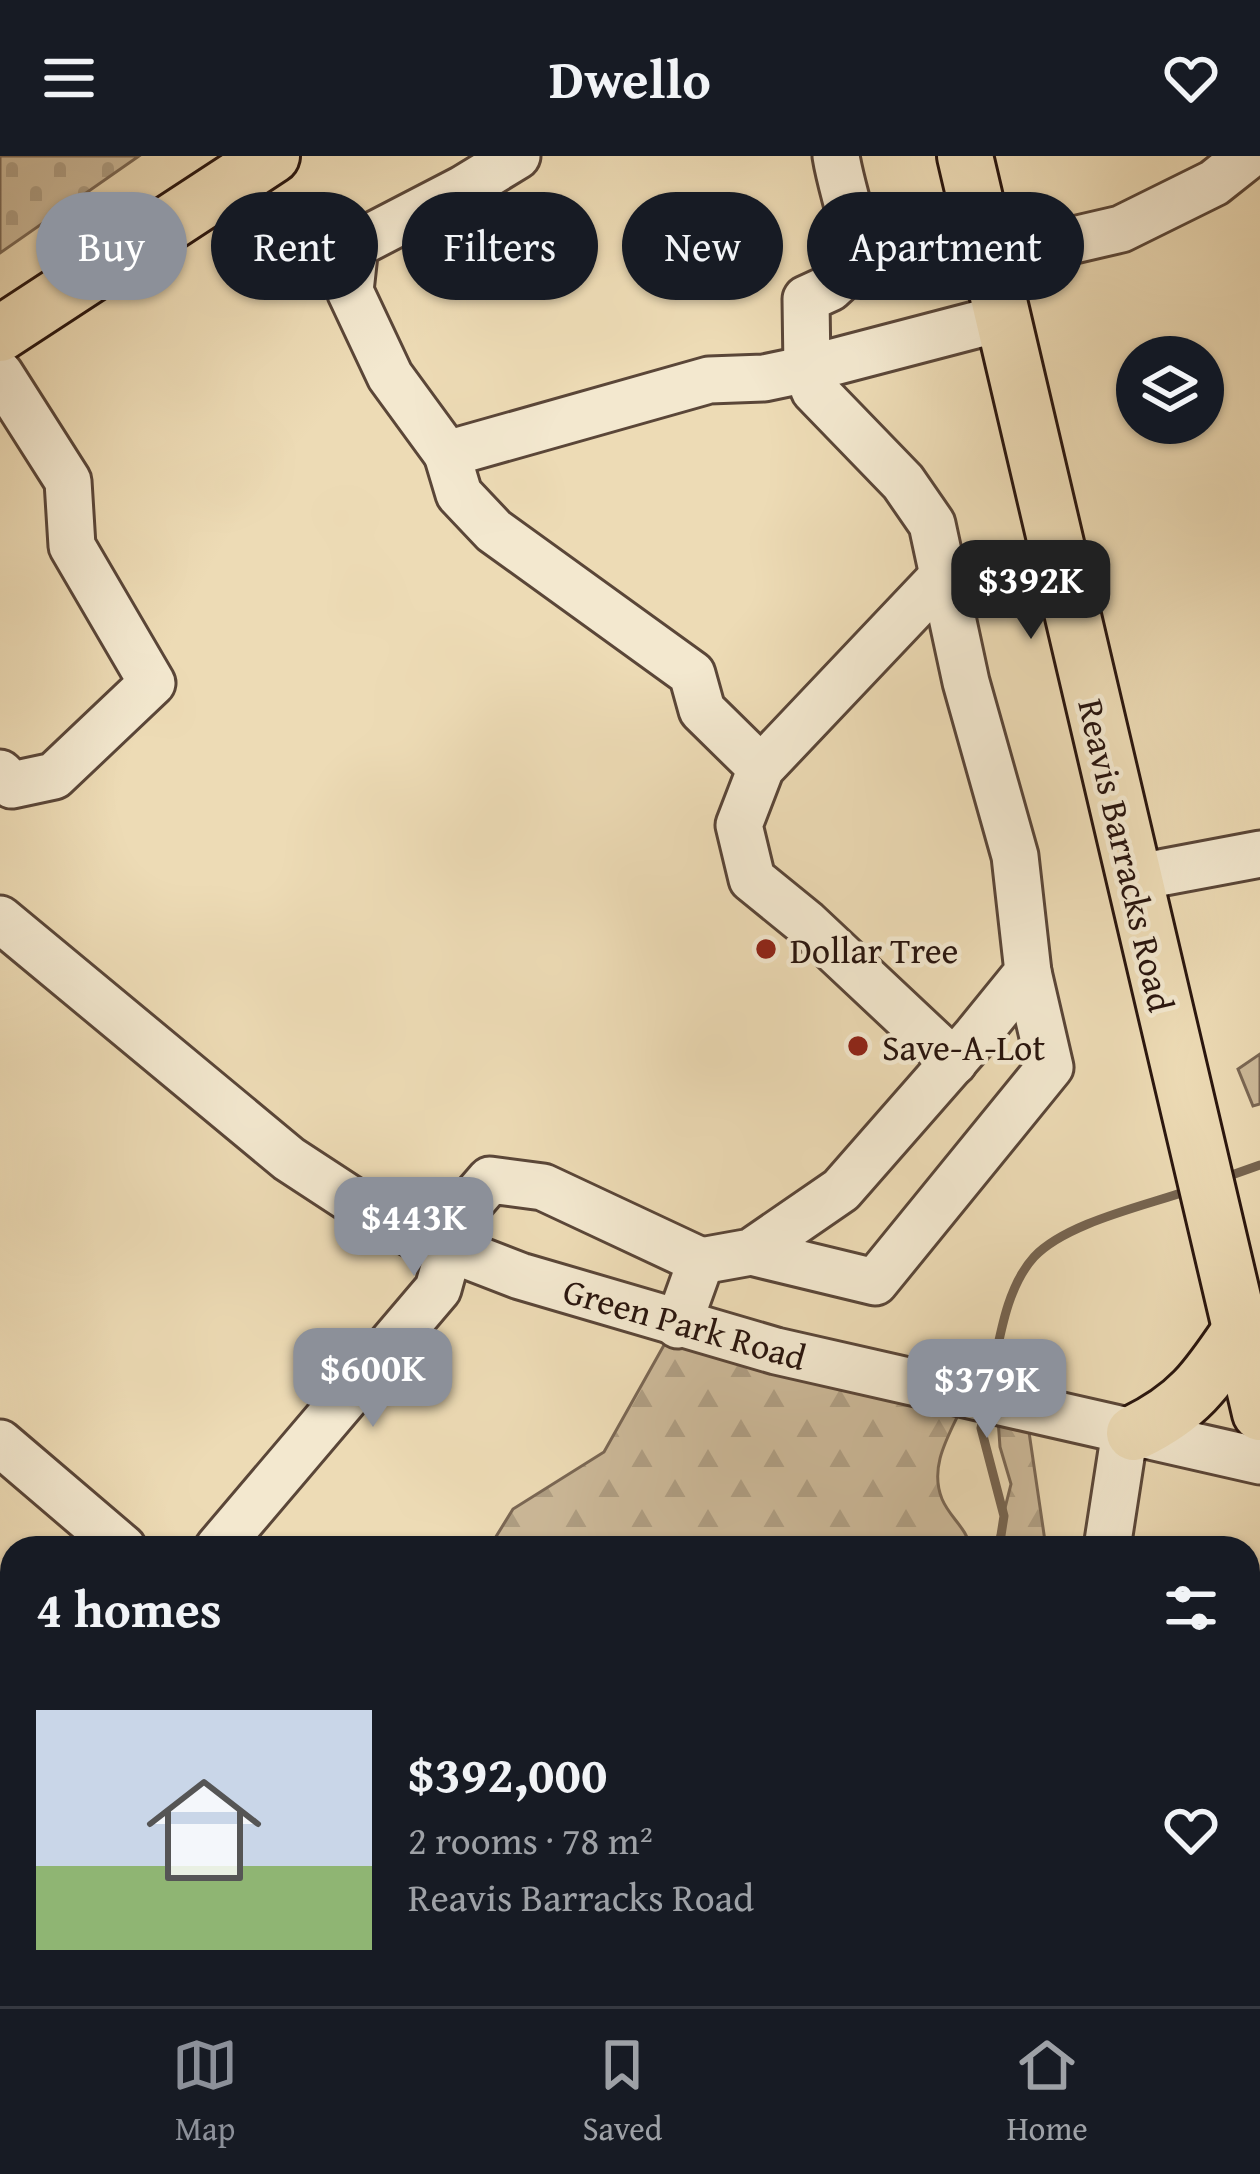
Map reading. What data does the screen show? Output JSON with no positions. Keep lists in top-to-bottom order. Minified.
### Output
{"streets":{"main road":["Reavis Barracks Road"],"street":["Green Park Road"]},"places":["Dollar Tree","Save-A-Lot"],"page":{"header":"Dwello","chip":["Buy","Rent","Filters","New","Apartment"],"price":["$392K","$443K","$600K","$379K"],"heading":"4 homes","list":[{"name":"$392,000","note":"2 rooms · 78 m² · Reavis Barracks Road"}],"tabs":["Map","Saved","Home"]}}
